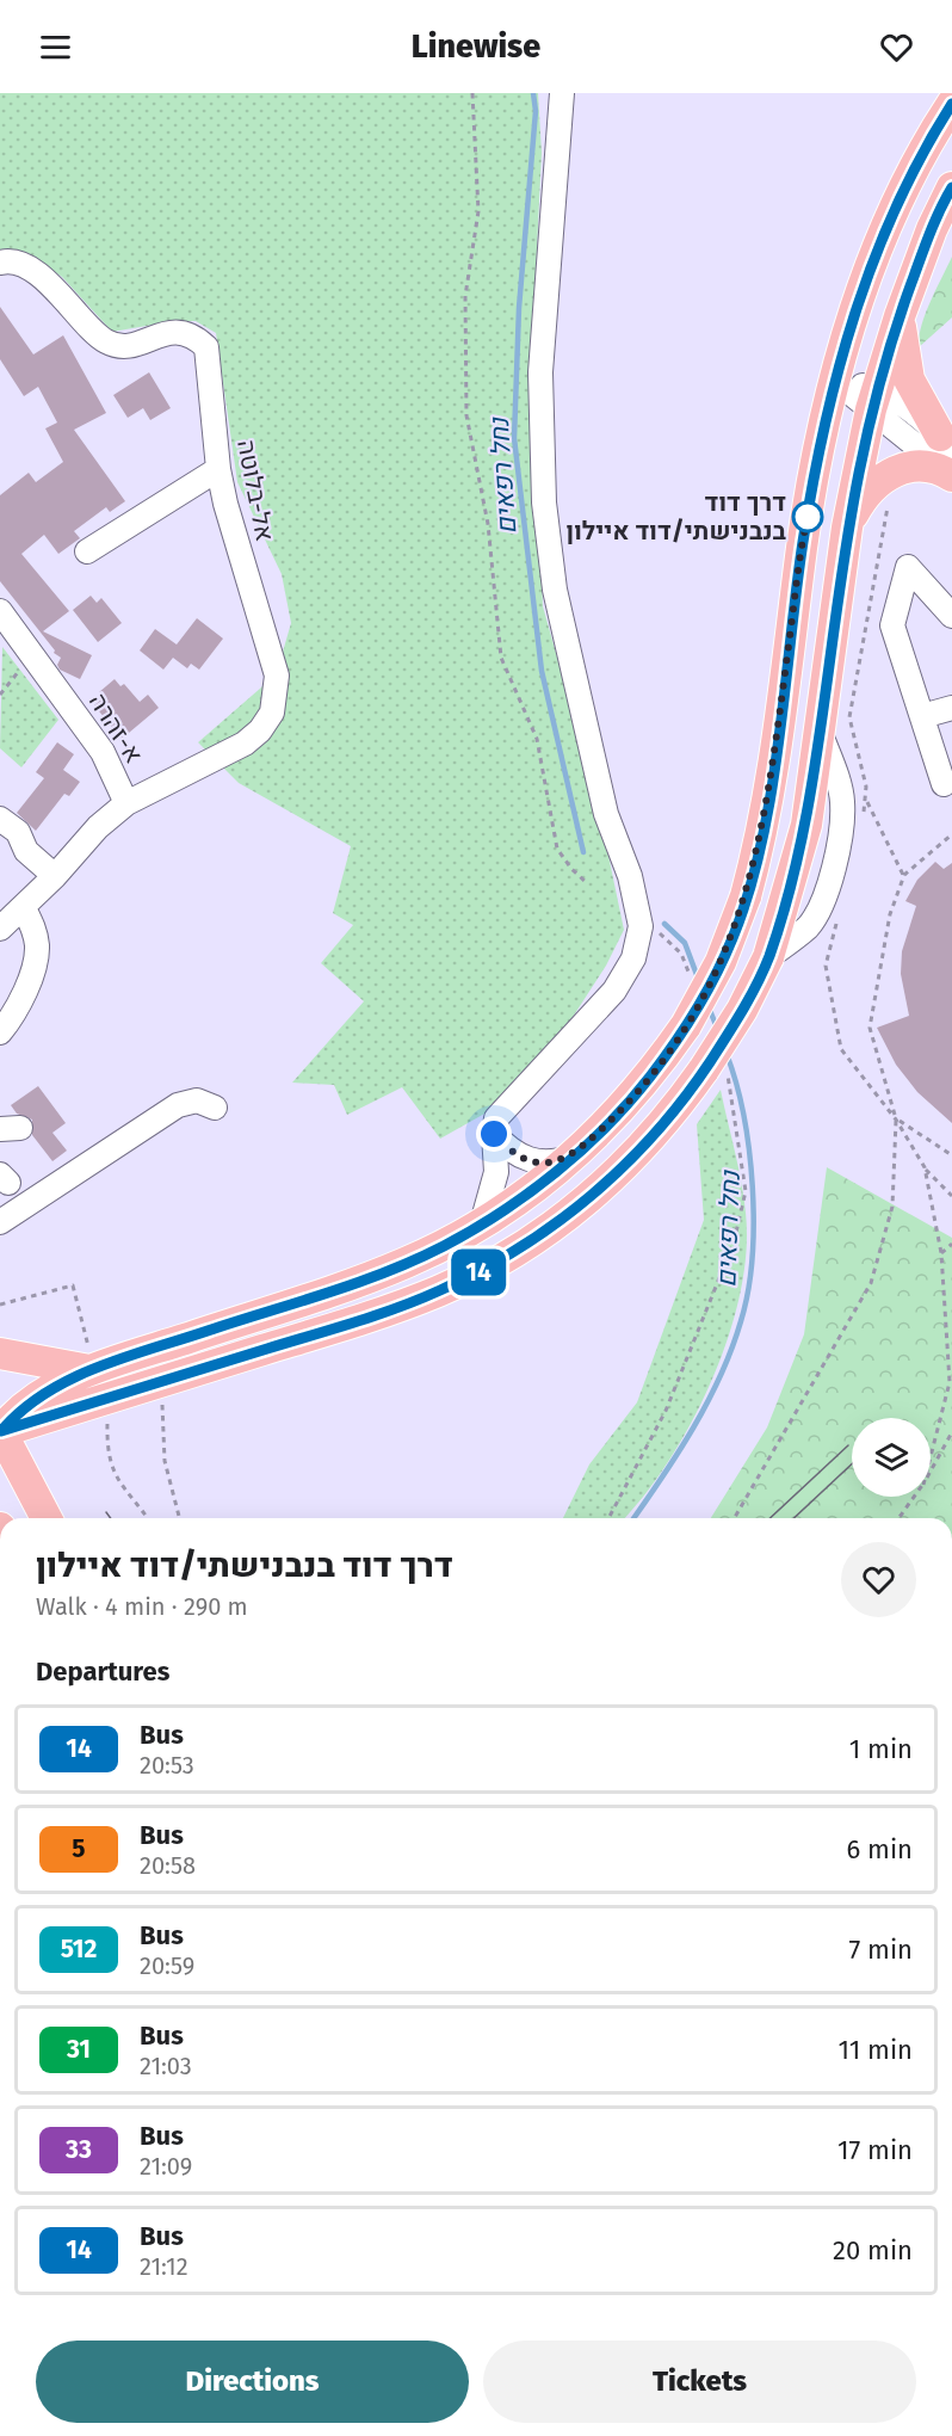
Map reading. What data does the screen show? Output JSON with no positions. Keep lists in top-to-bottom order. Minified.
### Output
{"streets":{"street":["אל-בלוטה","א-זהרה"]},"crossings":[["אל-בלוטה","א-זהרה"]],"water":["נחל רפאים"],"places":["דרך דוד בנבנישתי/דוד איילון"],"lines":["bus line 14"],"page":{"header":"Linewise","on_map":"14","heading":[["דרך דוד בנבנישתי/דוד איילון","Walk · 4 min · 290 m"],"Departures"],"list":[{"mark":"14","name":"Bus","note":"20:53","value":"1 min"},{"mark":"5","name":"Bus","note":"20:58","value":"6 min"},{"mark":"512","name":"Bus","note":"20:59","value":"7 min"},{"mark":"31","name":"Bus","note":"21:03","value":"11 min"},{"mark":"33","name":"Bus","note":"21:09","value":"17 min"},{"mark":"14","name":"Bus","note":"21:12","value":"20 min"}],"buttons":["Directions","Tickets"]}}
